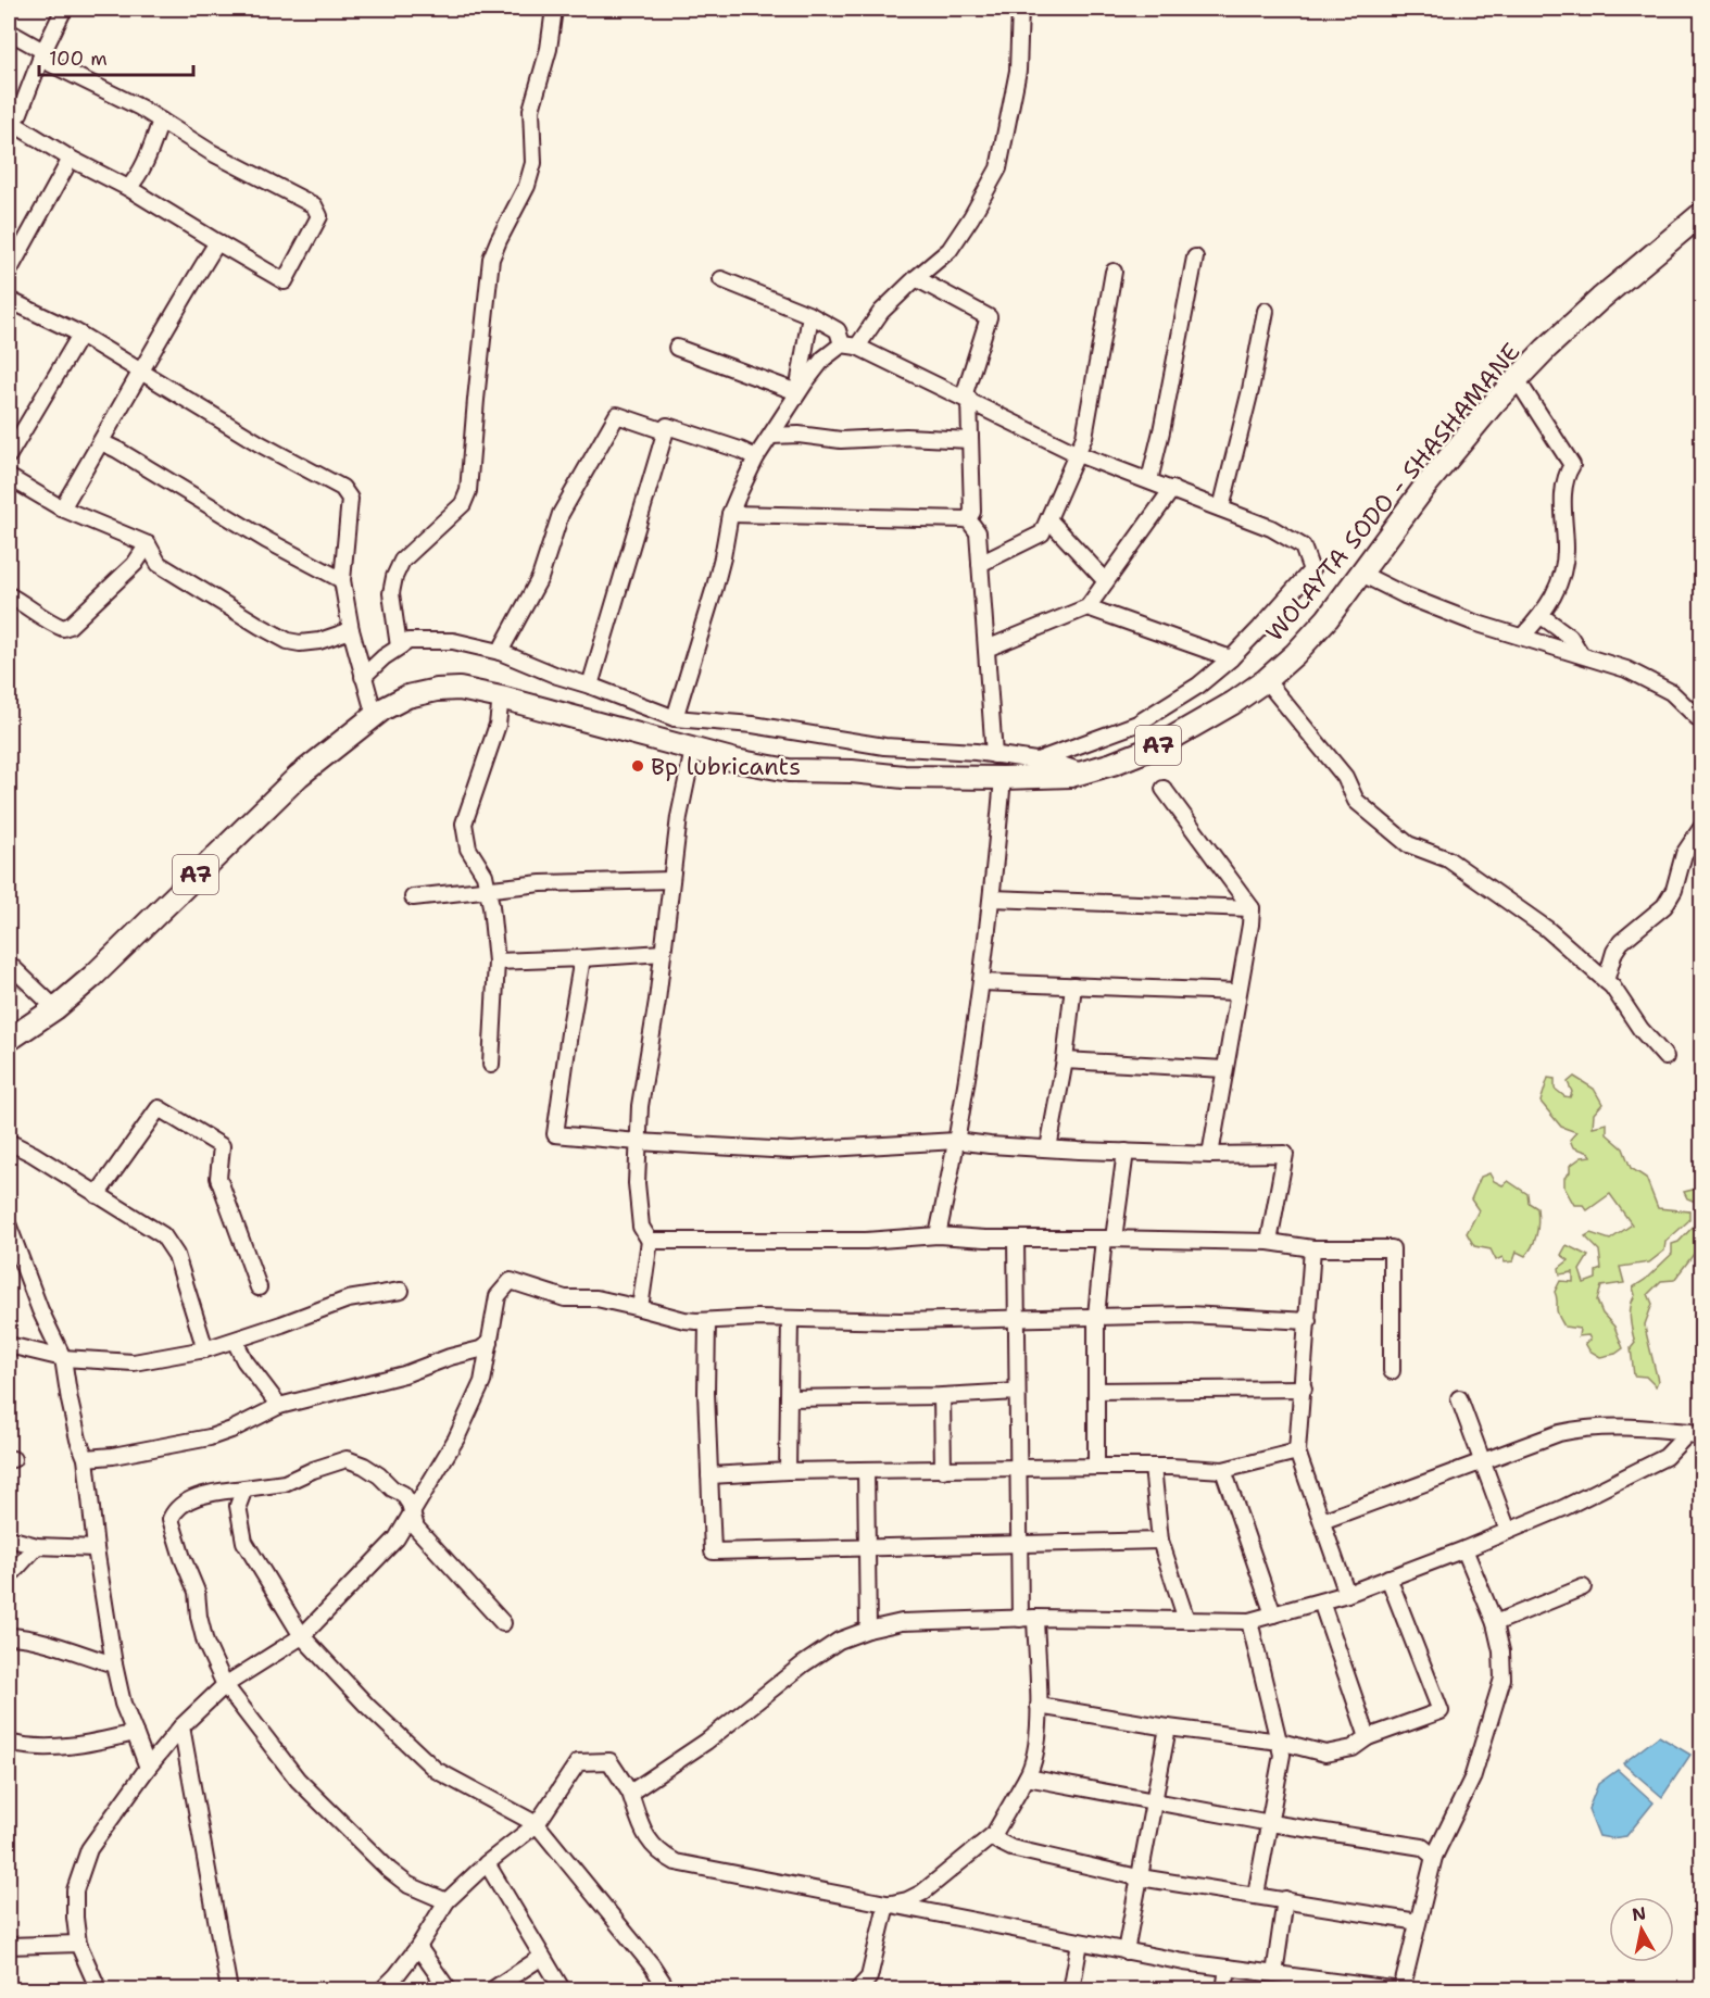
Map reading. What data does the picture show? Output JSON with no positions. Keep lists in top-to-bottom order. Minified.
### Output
{"streets":{"highway":["WOLAYTA SODO - SHASHAMANE","A7"]},"crossings":[["WOLAYTA SODO - SHASHAMANE","A7"]],"places":["Bp lubricants"],"scale_bar":"100 m","north":"top"}
